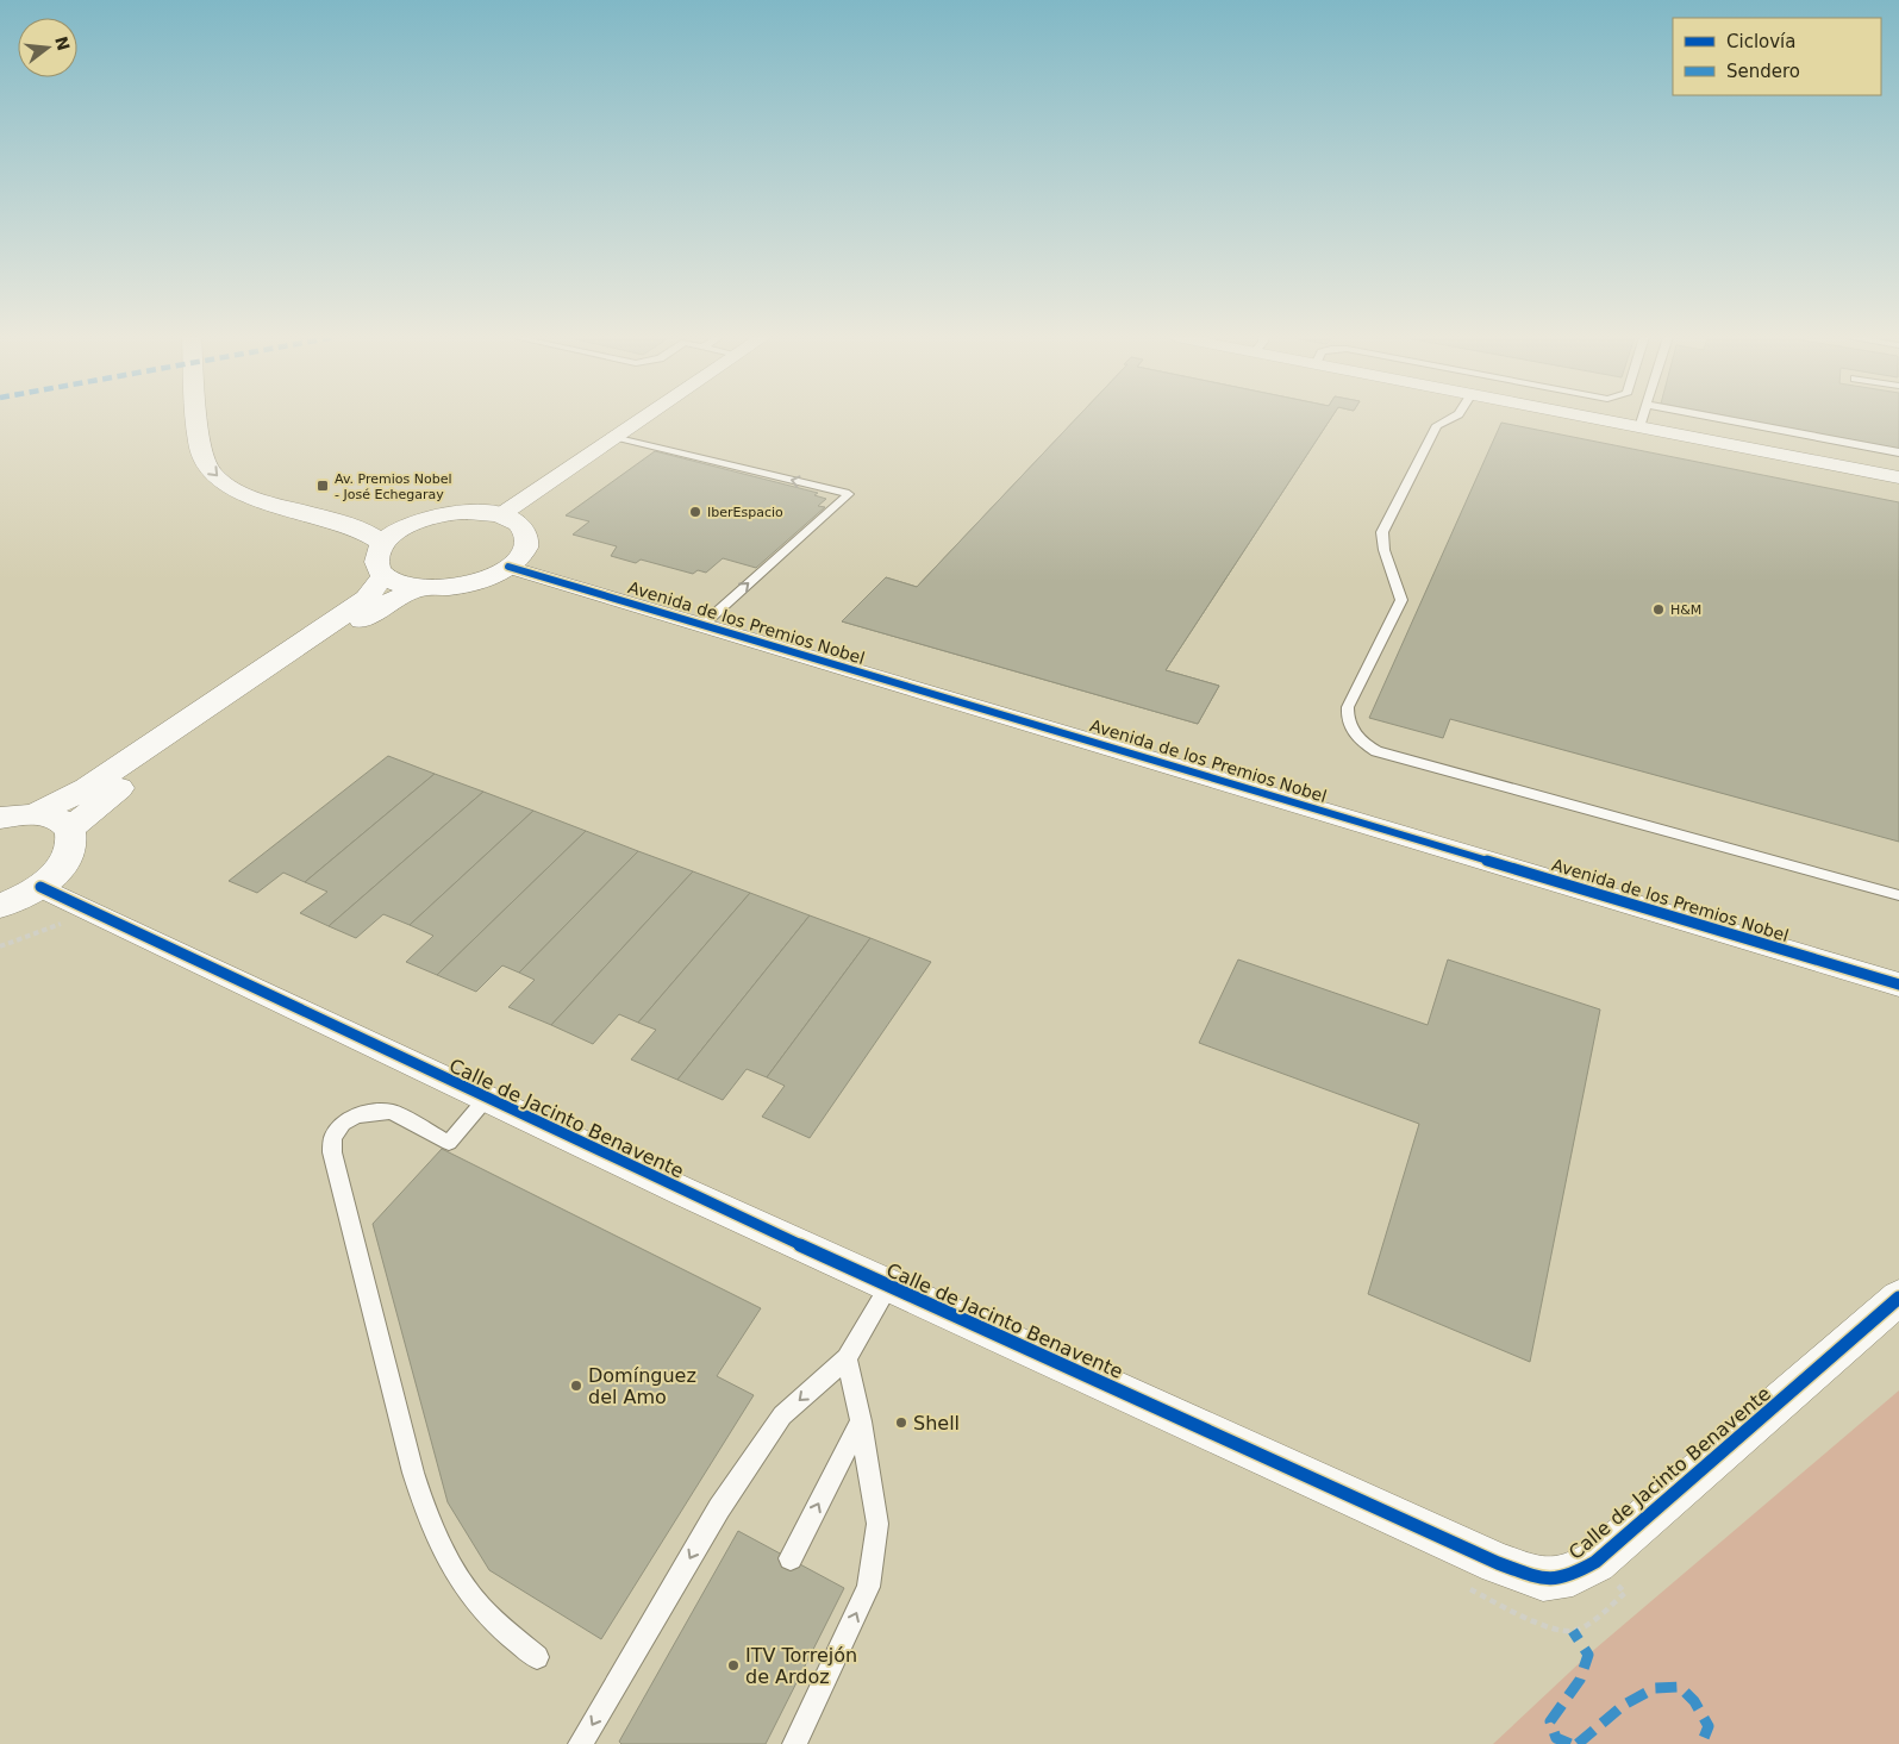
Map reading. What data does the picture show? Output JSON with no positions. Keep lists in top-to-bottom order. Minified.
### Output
{"streets":{"street":["Avenida de los Premios Nobel","Calle de Jacinto Benavente"]},"places":{"transit":["Av. Premios Nobel - José Echegaray"],"other":["IberEspacio","H&M","Domínguez del Amo","Shell","ITV Torrejón de Ardoz"]},"legend":["Ciclovía","Sendero"],"north":"right"}
